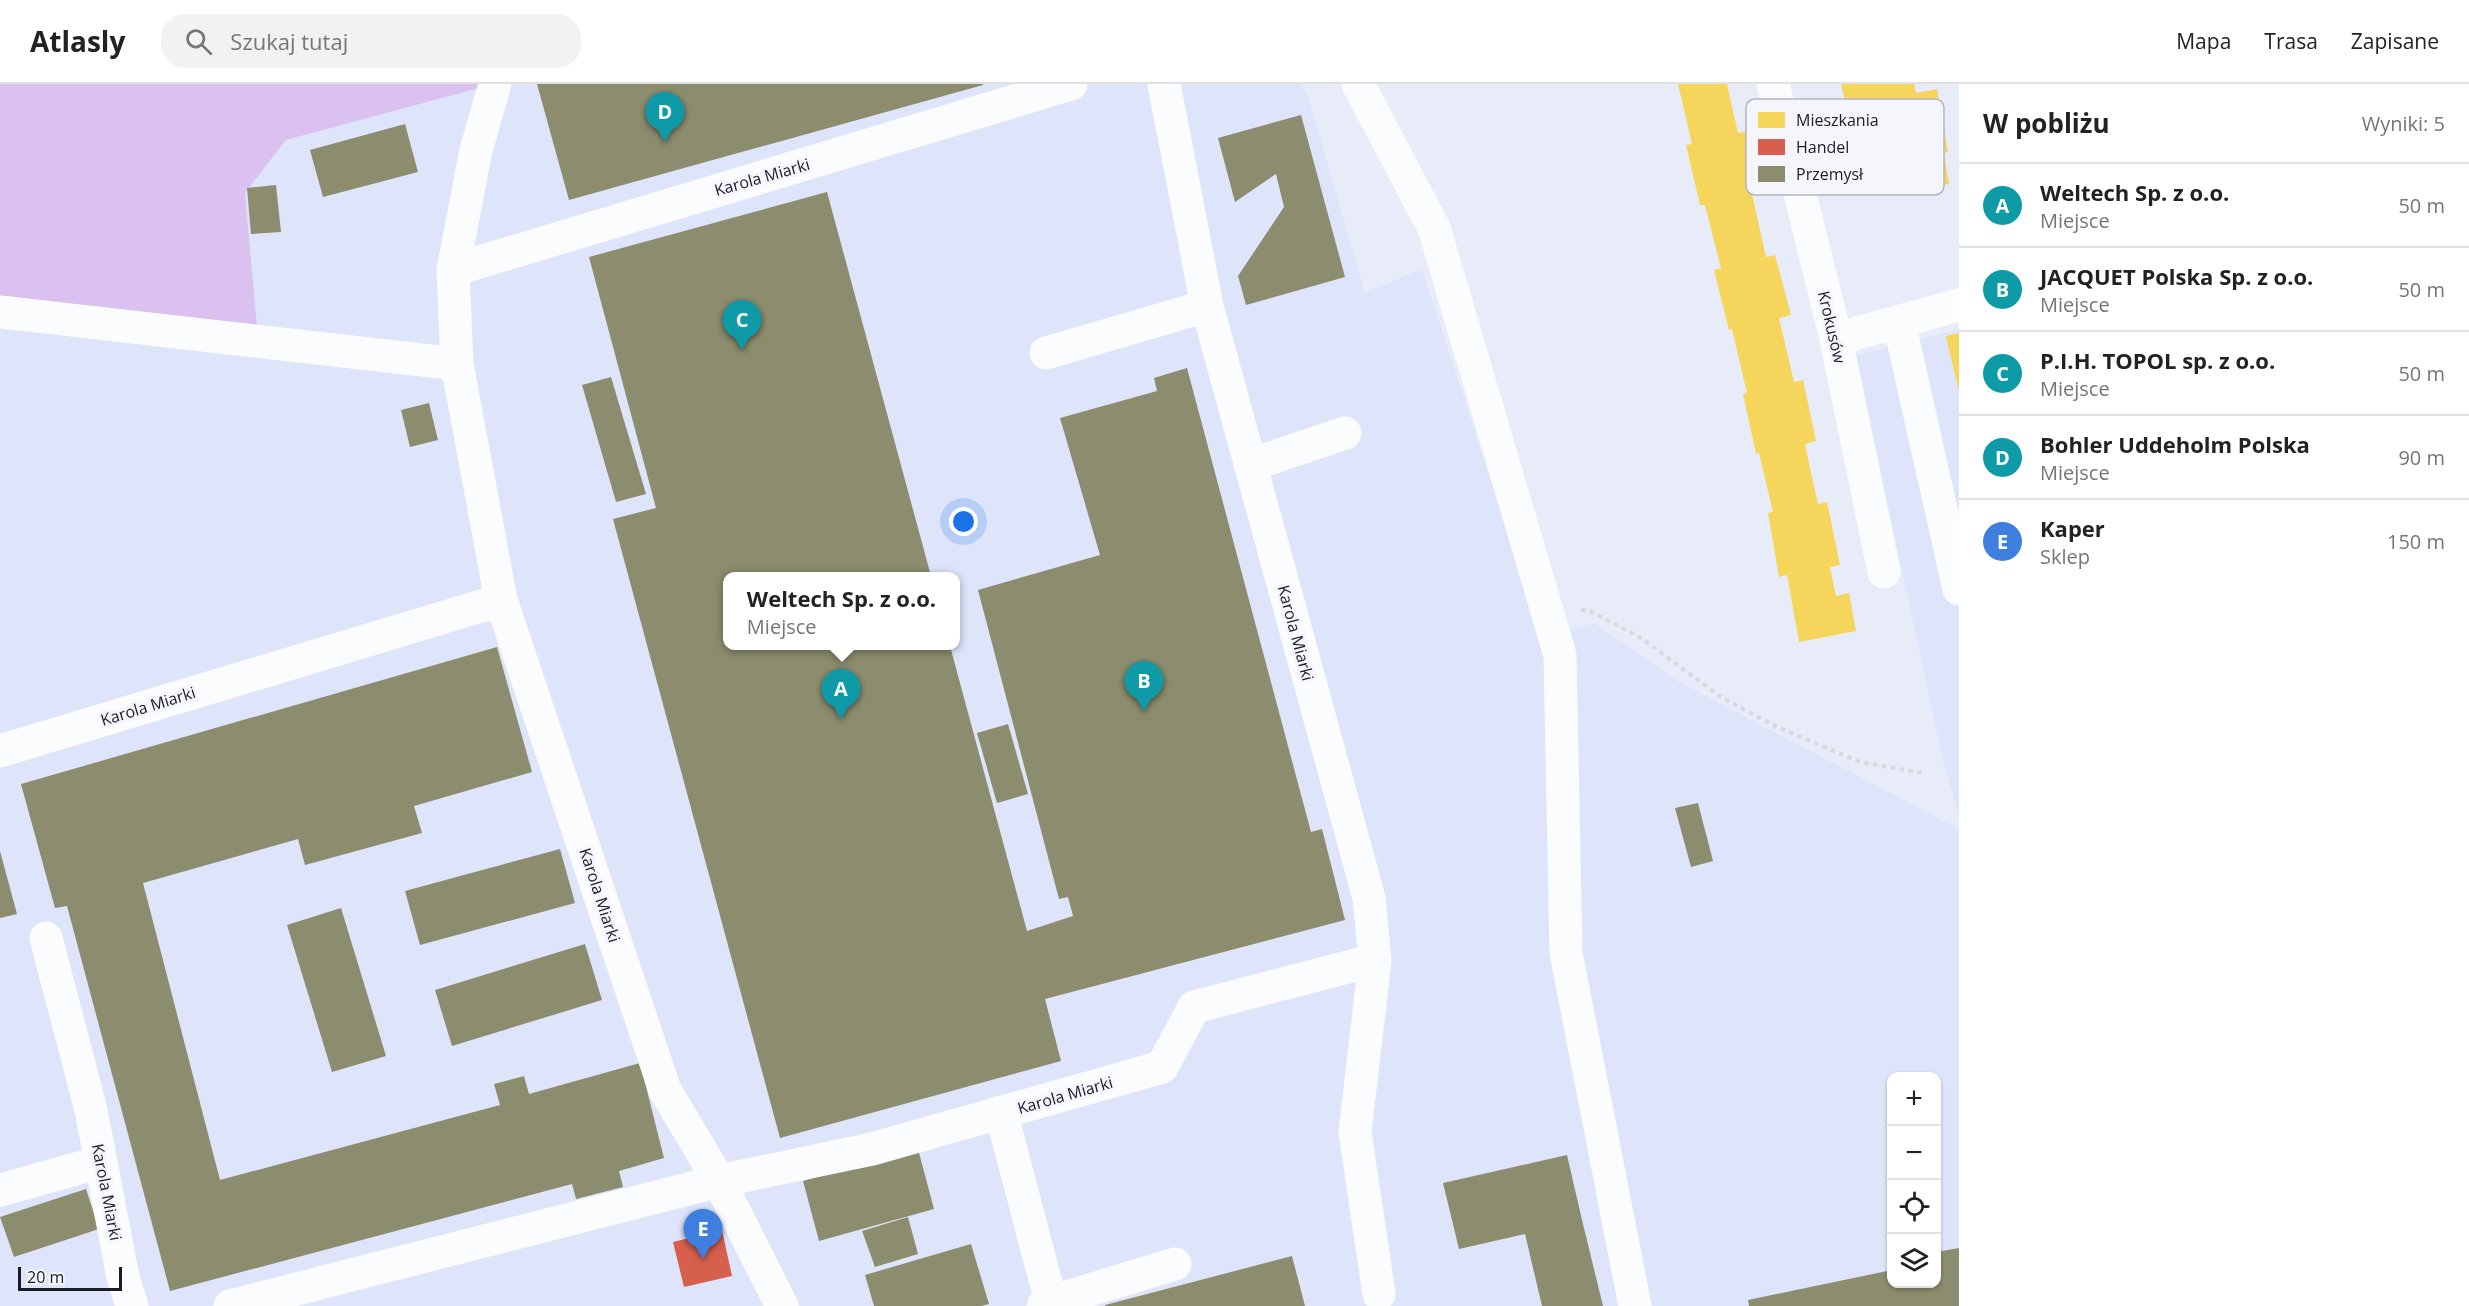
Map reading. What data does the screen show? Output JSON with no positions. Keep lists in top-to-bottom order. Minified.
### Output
{"streets":{"street":["Karola Miarki","Krokusów"]},"legend":["Mieszkania","Handel","Przemysł"],"scale_bar":"20 m","page":{"header":"Atlasly","search":"Szukaj tutaj","nav":["Mapa","Trasa","Zapisane"],"heading":["W pobliżu","Wyniki: 5"],"pins":["D","C","B","A","E"],"list":[{"mark":"A","name":"Weltech Sp. z o.o.","note":"Miejsce","value":"50 m"},{"mark":"B","name":"JACQUET Polska Sp. z o.o.","note":"Miejsce","value":"50 m"},{"mark":"C","name":"P.I.H. TOPOL sp. z o.o.","note":"Miejsce","value":"50 m"},{"mark":"D","name":"Bohler Uddeholm Polska","note":"Miejsce","value":"90 m"},{"mark":"E","name":"Kaper","note":"Sklep","value":"150 m"}],"popup":["Weltech Sp. z o.o.","Miejsce"],"map_buttons":["+","−"],"scale":"20 m"}}
